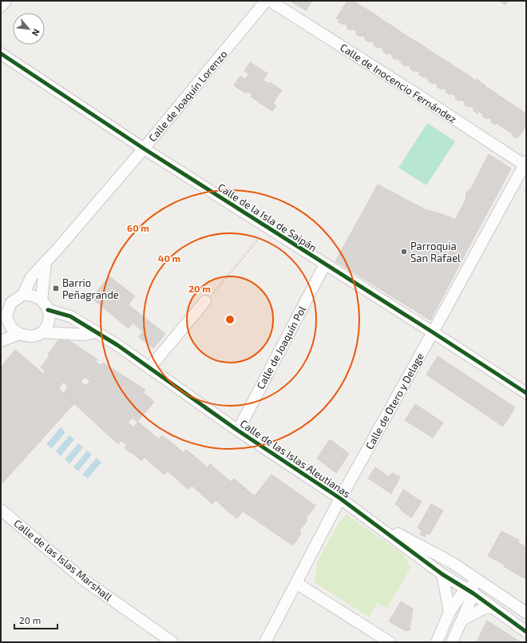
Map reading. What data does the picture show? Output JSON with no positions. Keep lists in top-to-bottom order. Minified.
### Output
{"streets":{"street":["Calle de Inocencio Fernández","Calle de Joaquín Lorenzo","Calle de la Isla de Saipán","Calle de Joaquín Pol","Calle de Otero y Delage","Calle de las Islas Aleutianas","Calle de las Islas Marshall"]},"crossings":[["Calle de Inocencio Fernández","Calle de Otero y Delage"],["Calle de Joaquín Lorenzo","Calle de la Isla de Saipán"],["Calle de Joaquín Lorenzo","Calle de las Islas Aleutianas"],["Calle de la Isla de Saipán","Calle de Joaquín Pol"],["Calle de la Isla de Saipán","Calle de Otero y Delage"],["Calle de Joaquín Pol","Calle de las Islas Aleutianas"],["Calle de Otero y Delage","Calle de las Islas Aleutianas"]],"places":{"other":["Parroquia San Rafael"],"transit":["Barrio Peñagrande"]},"scale_bar":"20 m","north":"bottom right","rings":["60 m","40 m","20 m"]}
